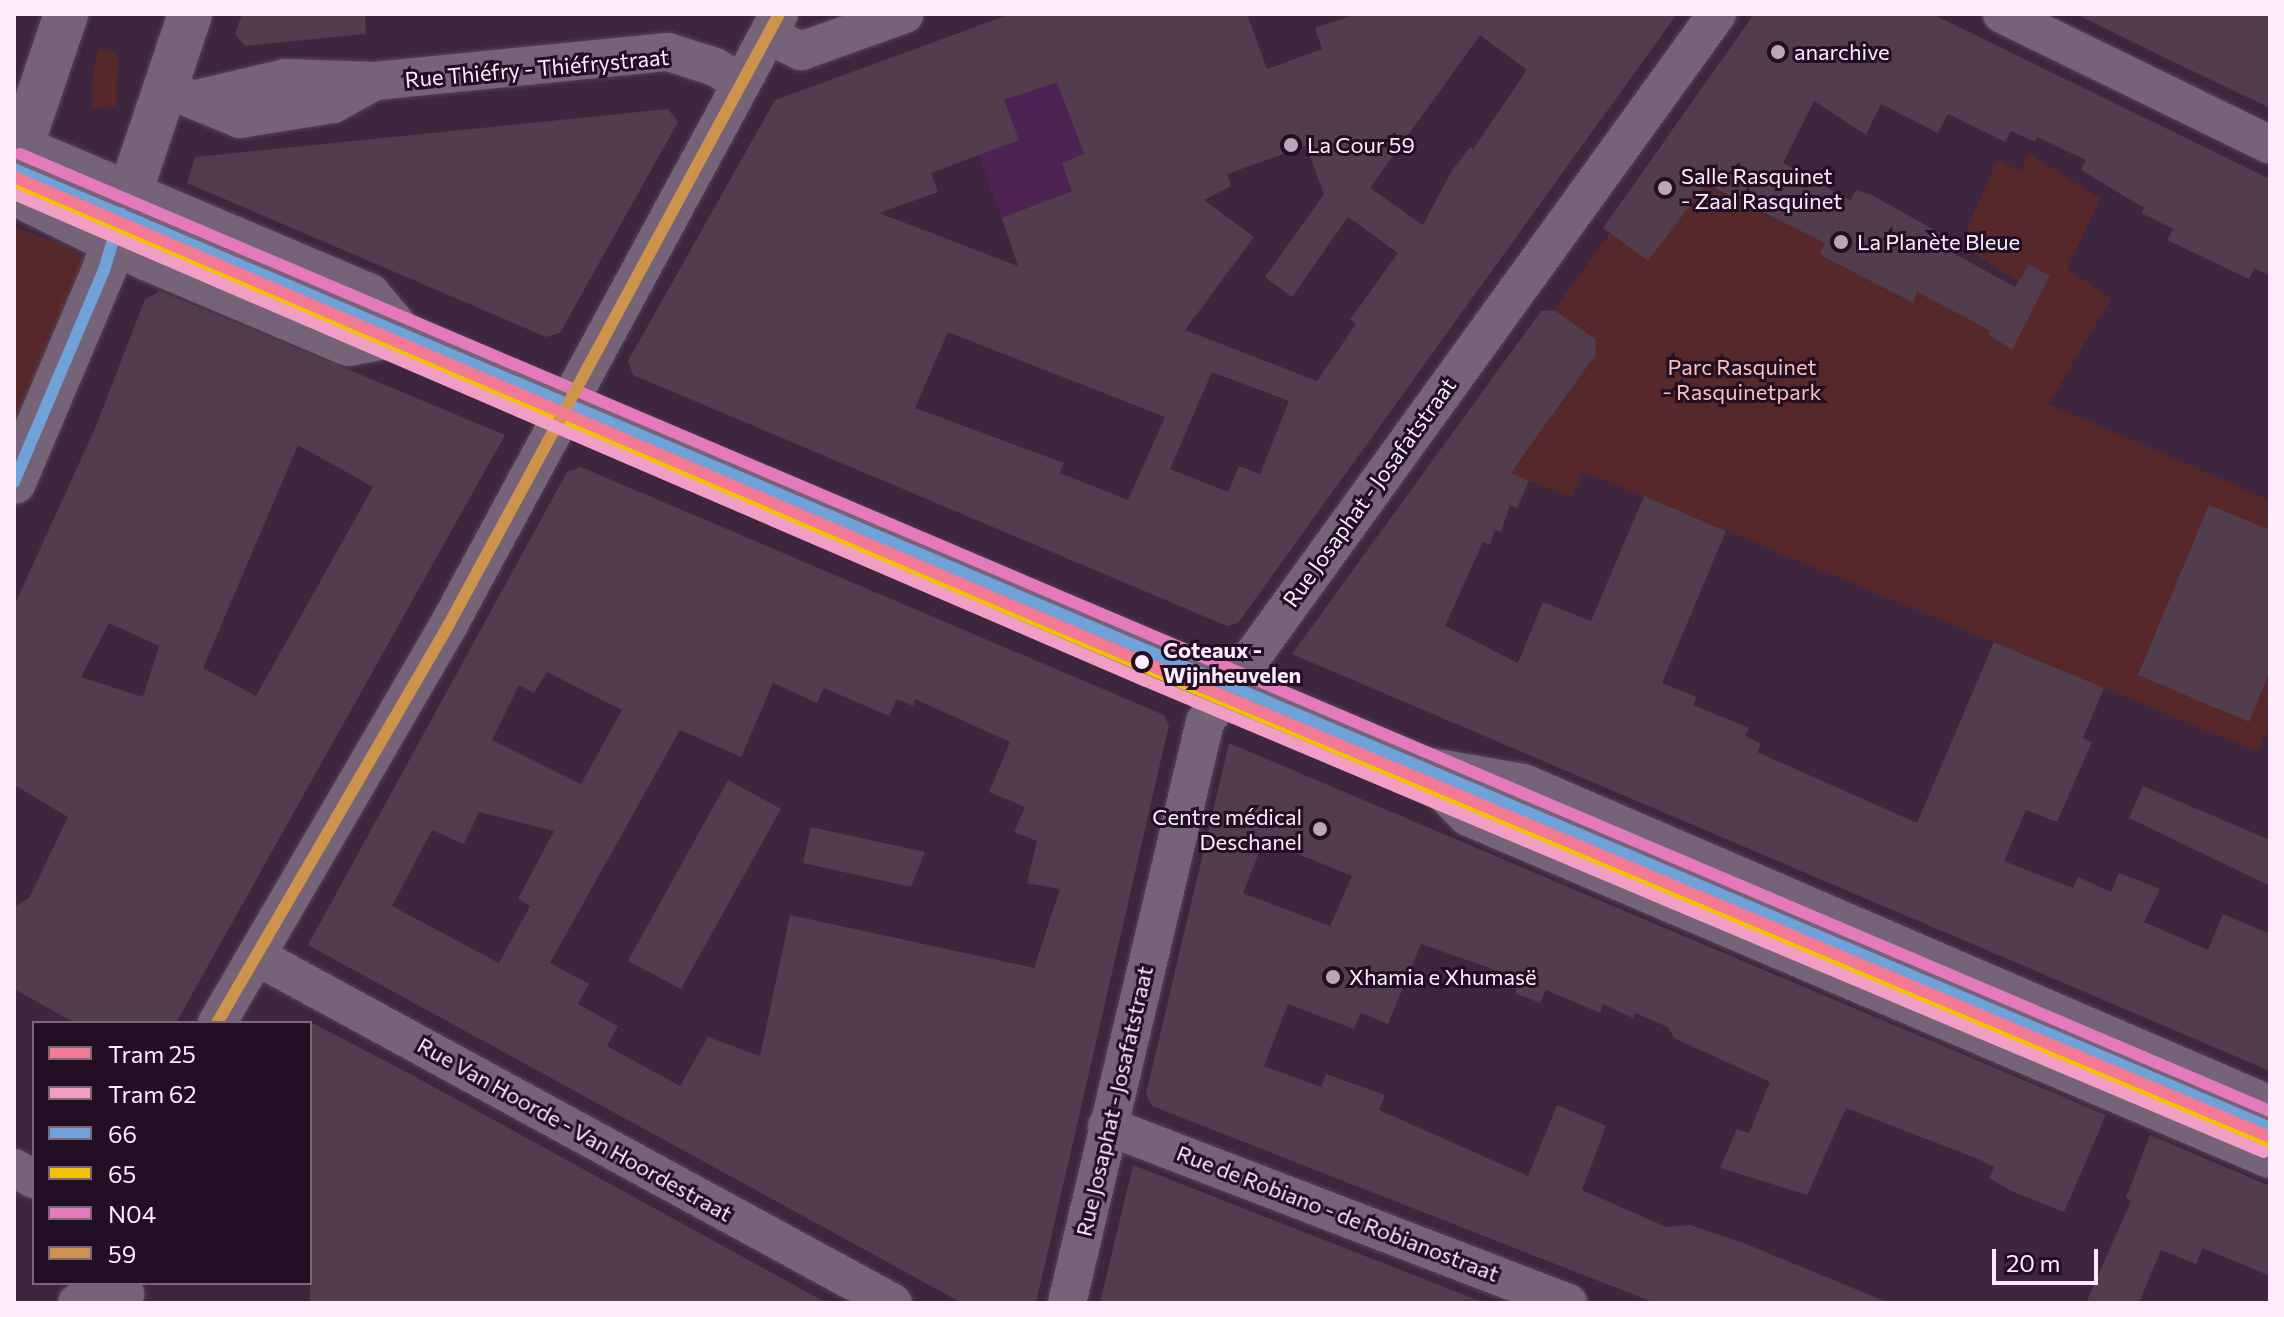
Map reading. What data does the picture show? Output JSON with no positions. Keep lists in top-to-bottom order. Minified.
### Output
{"streets":{"street":["Rue Thiéfry - Thiéfrystraat","Rue Josaphat - Josafatstraat","Rue Van Hoorde - Van Hoordestraat","Rue de Robiano - de Robianostraat"]},"crossings":[["Rue Josaphat - Josafatstraat","Rue de Robiano - de Robianostraat"]],"parks":["Parc Rasquinet - Rasquinetpark"],"places":["anarchive","La Cour 59","Salle Rasquinet - Zaal Rasquinet","La Planète Bleue","Coteaux - Wijnheuvelen","Centre médical Deschanel","Xhamia e Xhumasë"],"lines":["transit line 59","transit line N04","transit line 66","tram line 25","transit line 65","tram line 62"],"legend":["Tram 25","Tram 62","66","65","N04","59"],"scale_bar":"20 m"}
